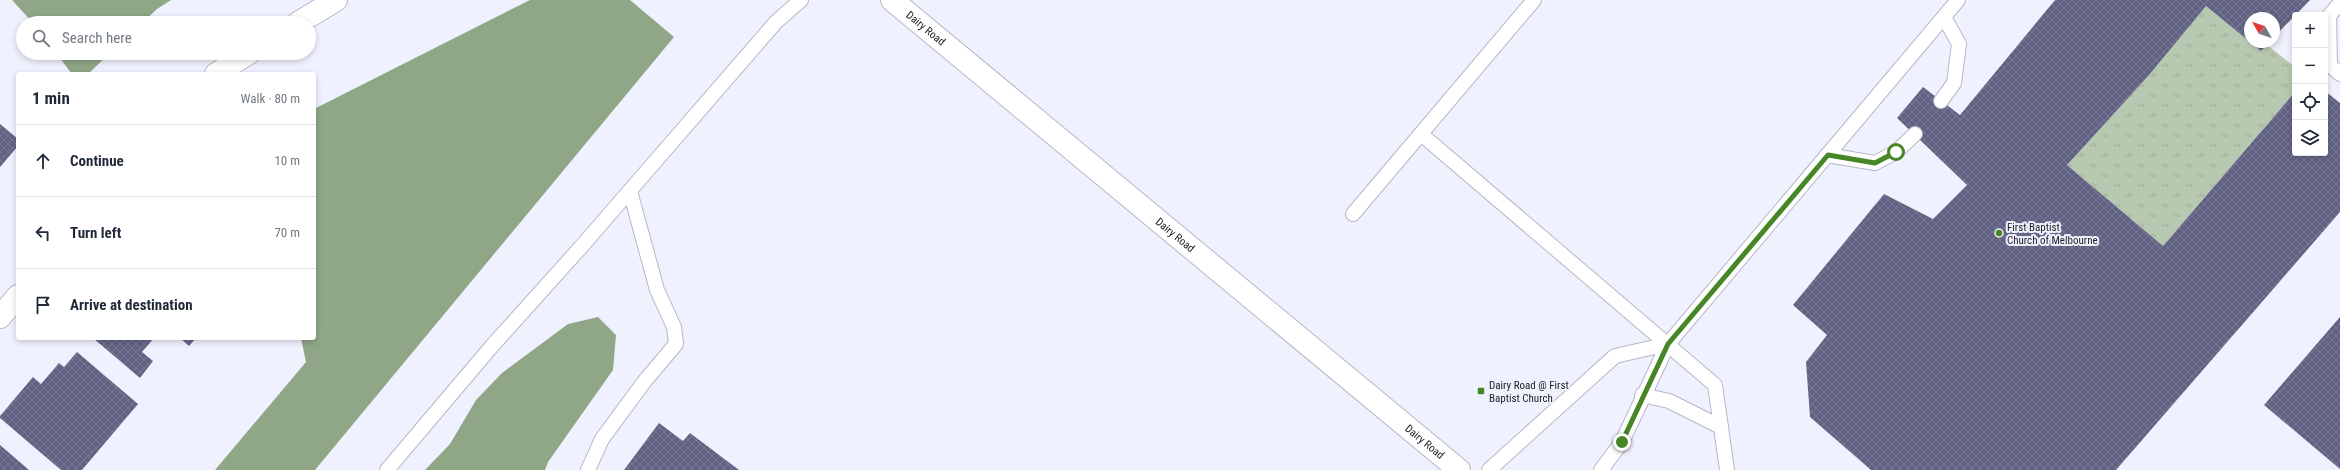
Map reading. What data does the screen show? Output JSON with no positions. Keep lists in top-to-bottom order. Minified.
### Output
{"streets":{"street":["Dairy Road"]},"places":{"other":["First Baptist Church of Melbourne"],"transit":["Dairy Road @ First Baptist Church"]},"north":"top left","page":{"map_buttons":["+","−"],"search":"Search here","heading":["1 min","Walk · 80 m"],"list":[["Continue","10 m"],["Turn left","70 m"],"Arrive at destination"]}}
